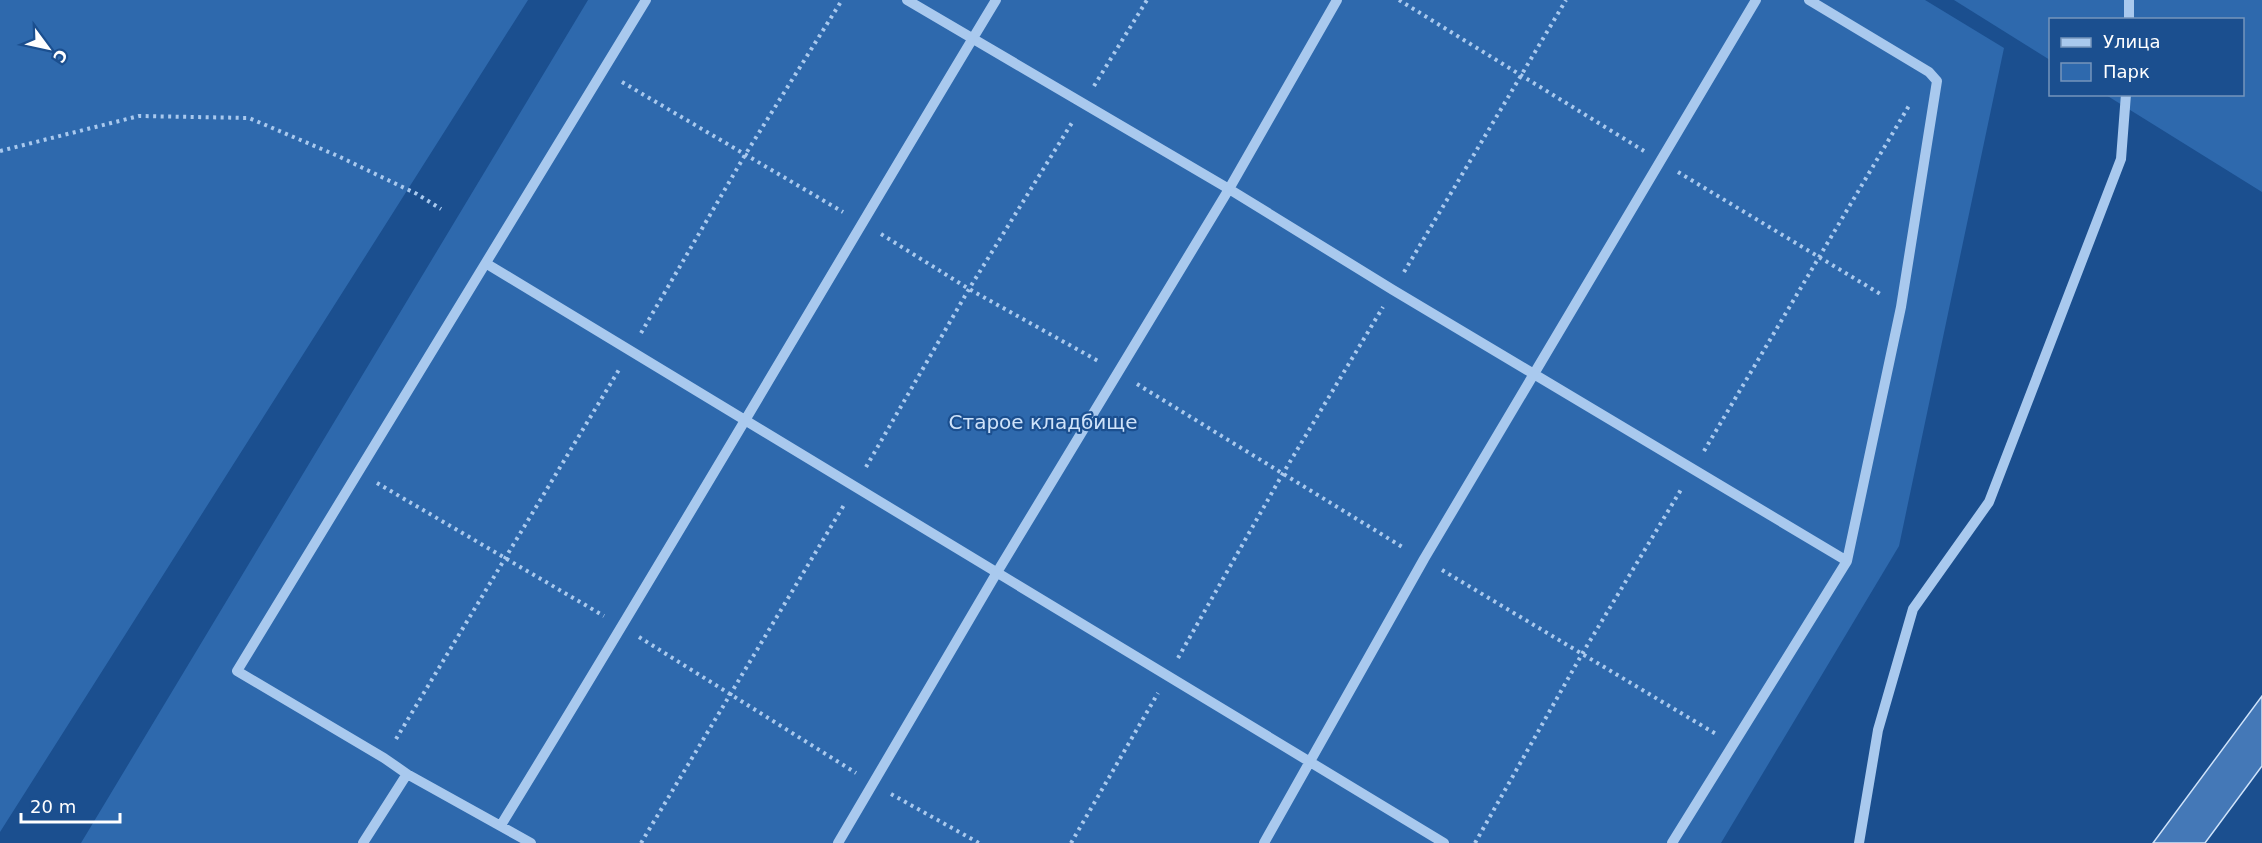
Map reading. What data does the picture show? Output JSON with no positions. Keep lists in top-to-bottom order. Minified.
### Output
{"parks":["Старое кладбище"],"legend":["Улица","Парк"],"scale_bar":"20 m","north":"bottom right"}
